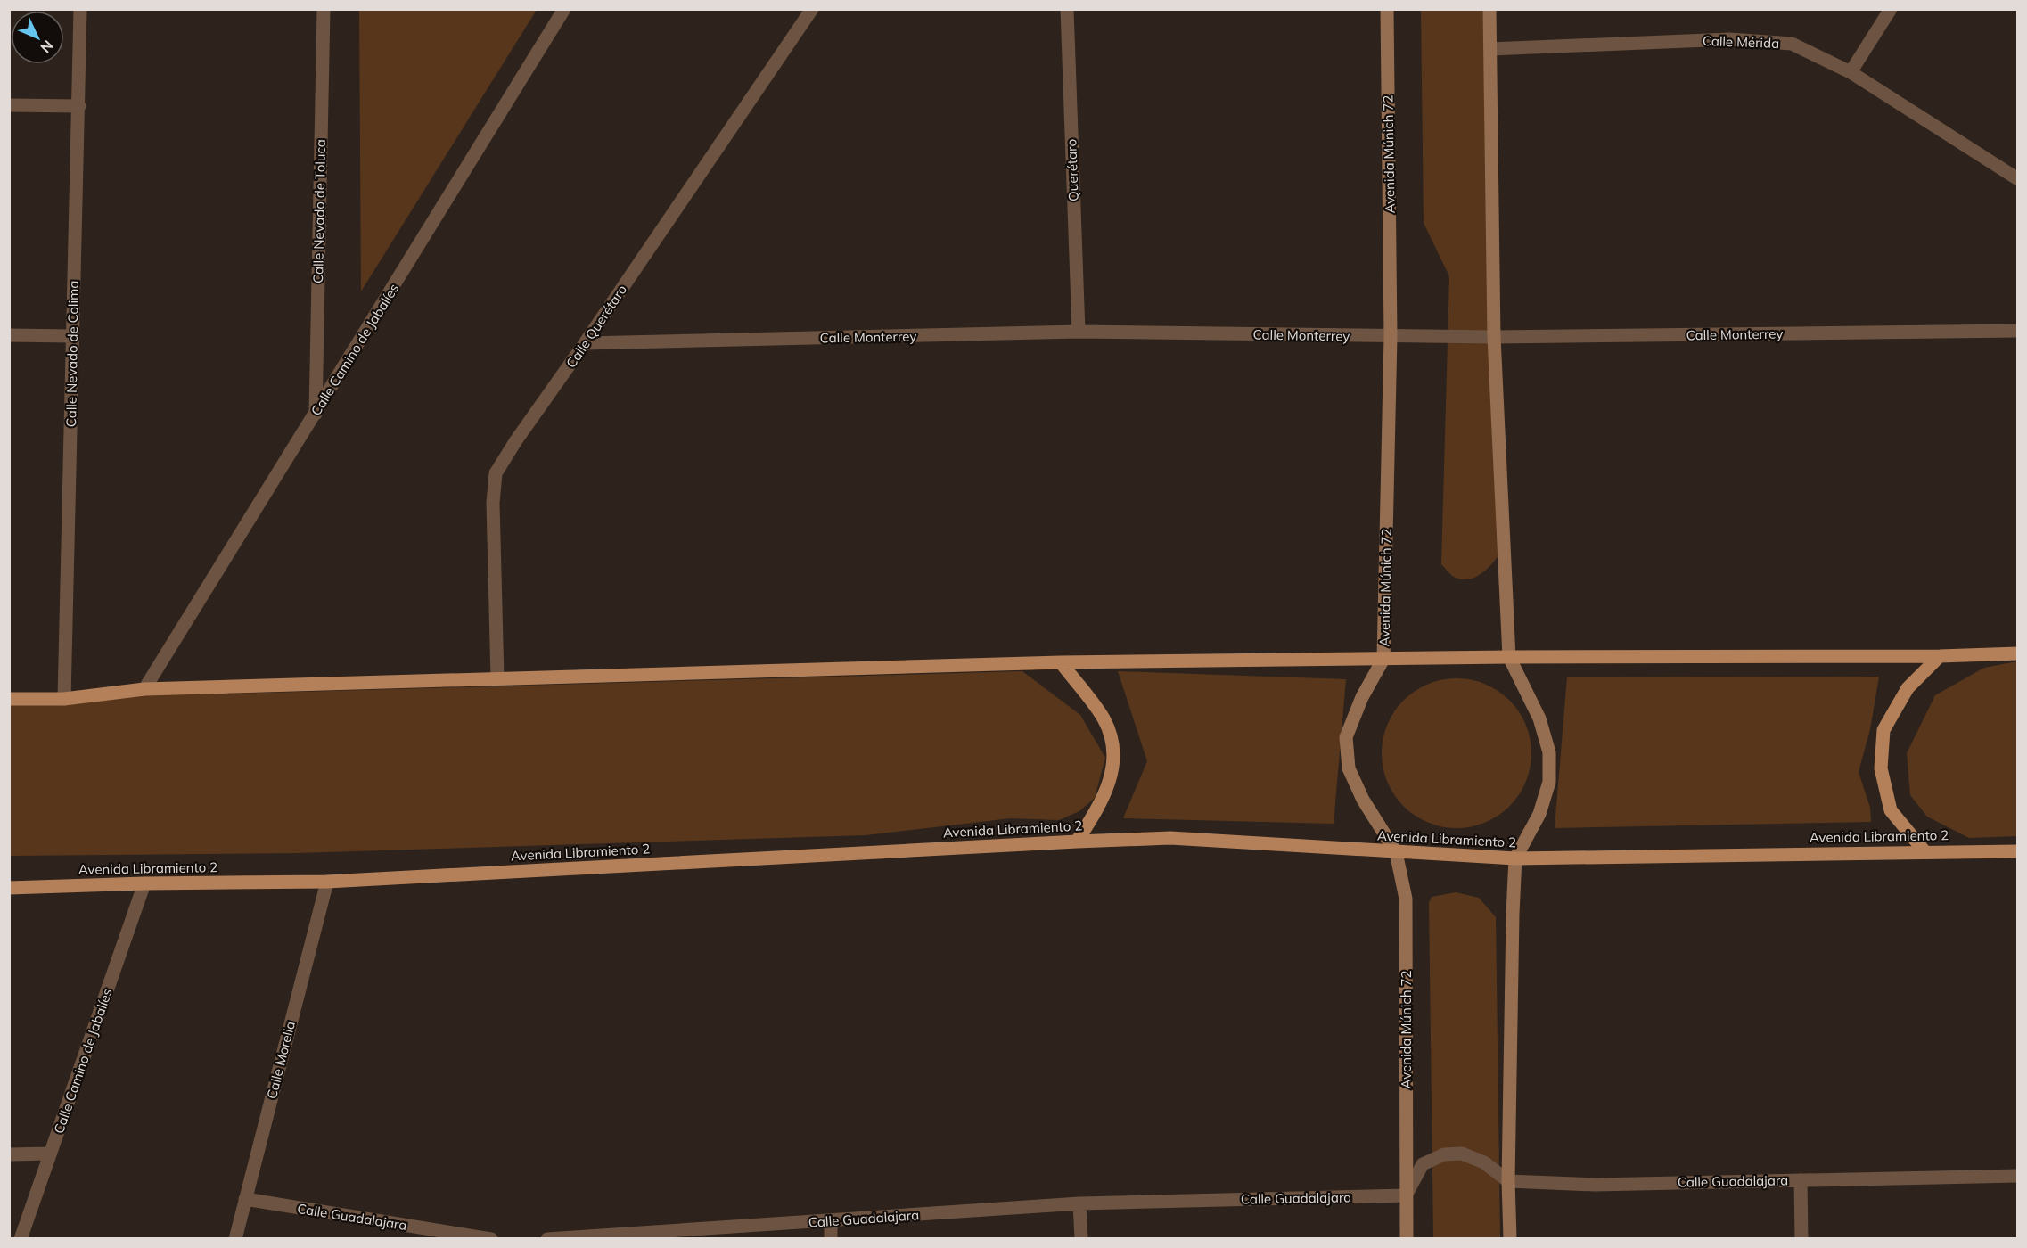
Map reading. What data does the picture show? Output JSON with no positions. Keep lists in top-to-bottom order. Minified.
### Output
{"streets":{"main road":["Avenida Múnich 72","Avenida Libramiento 2"],"street":["Calle Mérida","Querétaro","Calle Nevado de Toluca","Calle Querétaro","Calle Monterrey","Calle Camino de Jabalíes","Calle Nevado de Colima","Calle Morelia","Calle Guadalajara"]},"crossings":[["Avenida Múnich 72","Calle Monterrey"],["Avenida Múnich 72","Avenida Libramiento 2"],["Avenida Múnich 72","Calle Guadalajara"],["Querétaro","Calle Monterrey"],["Calle Nevado de Toluca","Calle Camino de Jabalíes"],["Calle Querétaro","Calle Monterrey"],["Calle Camino de Jabalíes","Avenida Libramiento 2"],["Avenida Libramiento 2","Calle Morelia"],["Calle Morelia","Calle Guadalajara"]],"north":"bottom right"}
